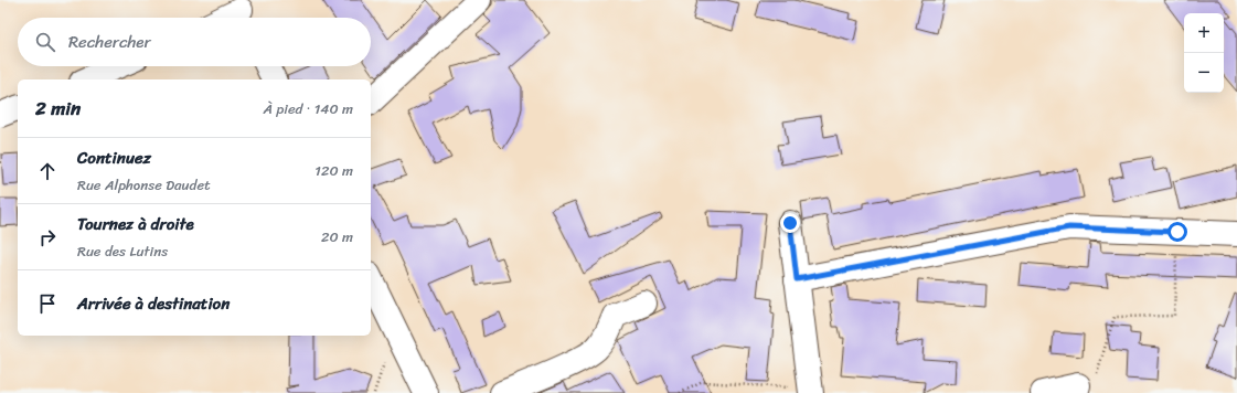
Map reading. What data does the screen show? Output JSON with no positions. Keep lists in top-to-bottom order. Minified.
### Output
{"page":{"map_buttons":["+","−"],"search":"Rechercher","heading":["2 min","À pied · 140 m"],"list":[["Continuez","Rue Alphonse Daudet","120 m"],["Tournez à droite","Rue des Lutins","20 m"],"Arrivée à destination"]}}
